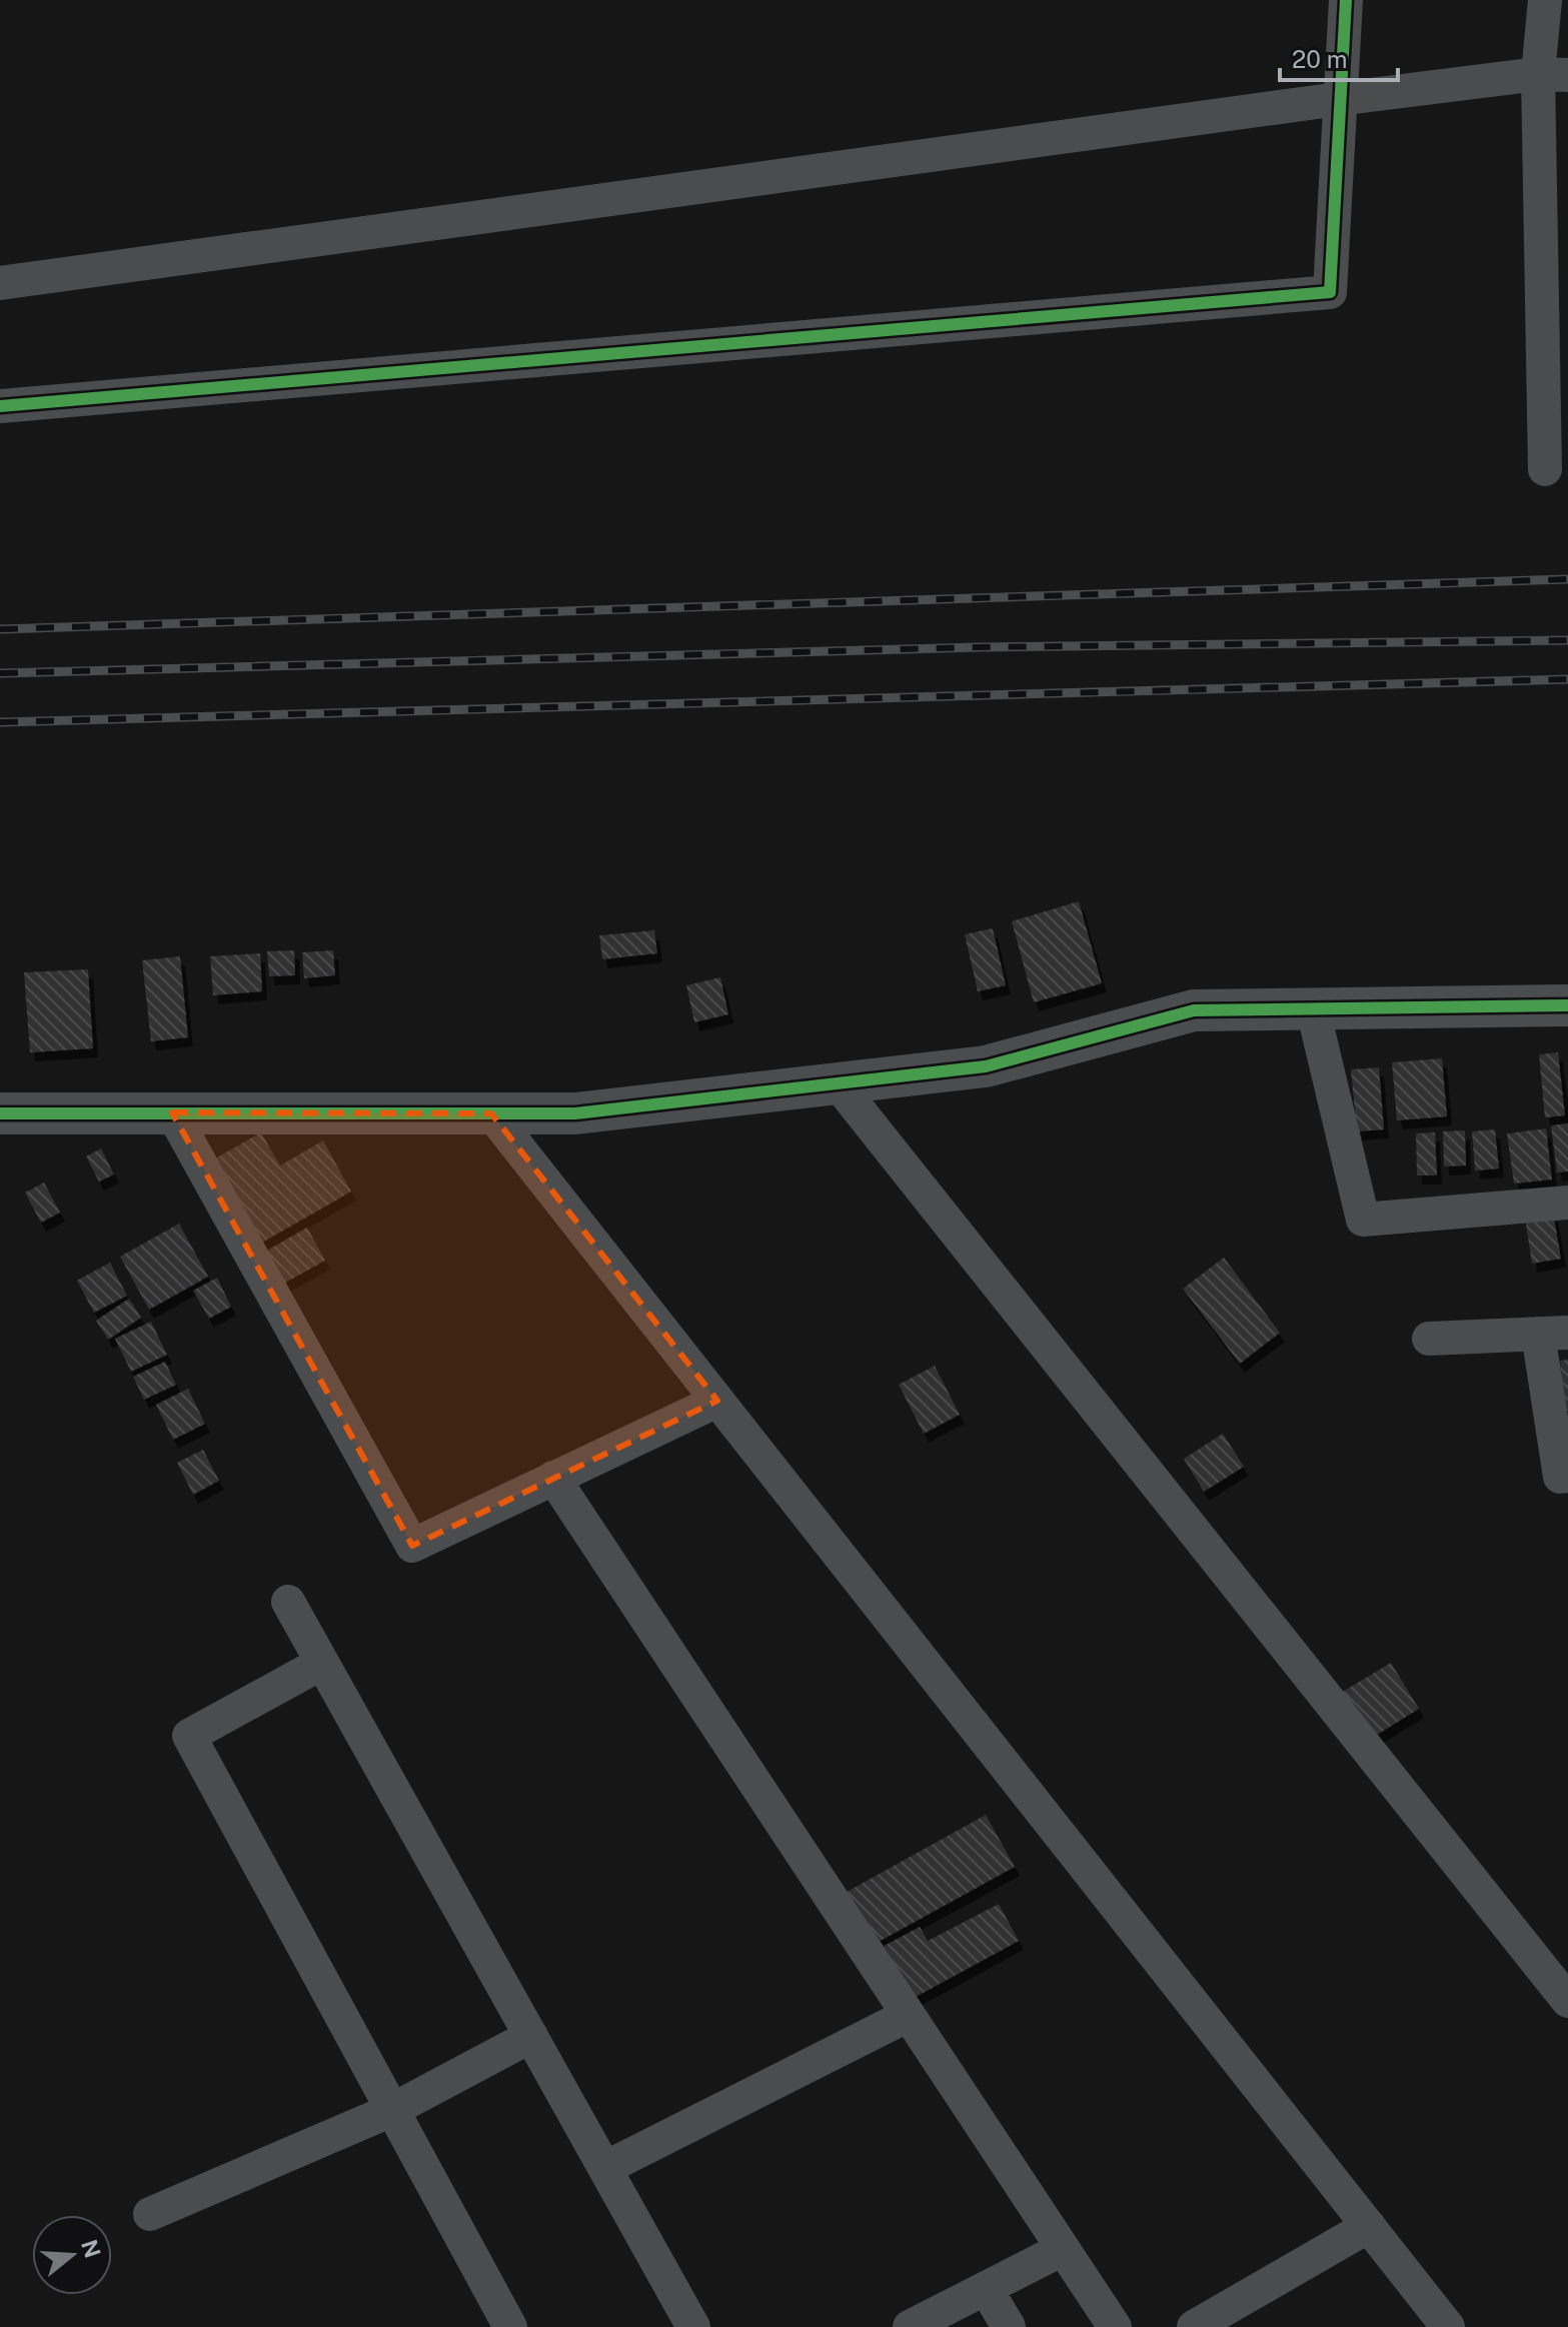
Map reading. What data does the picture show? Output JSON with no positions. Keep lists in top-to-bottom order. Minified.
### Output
{"scale_bar":"20 m","north":"right"}
